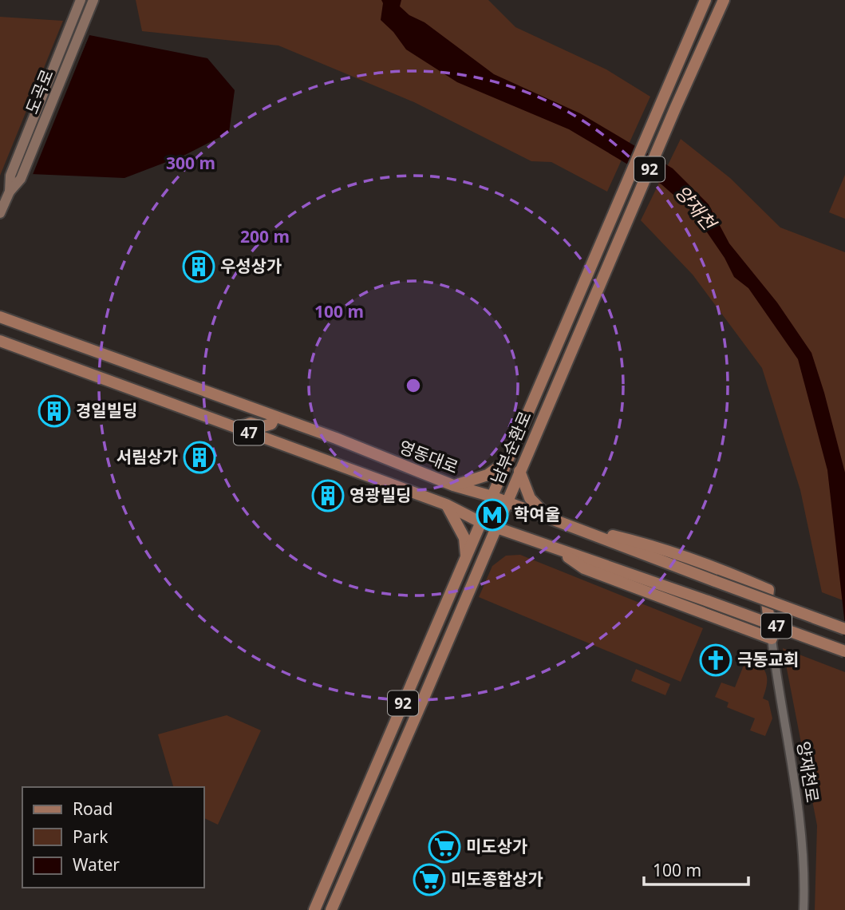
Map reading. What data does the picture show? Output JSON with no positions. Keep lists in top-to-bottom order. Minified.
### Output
{"streets":{"main road":["도곡로","92","47","남부순환로","영동대로"],"street":["양재천로"]},"crossings":[["47","남부순환로"],["남부순환로","영동대로"]],"water":["양재천"],"places":{"building":["우성상가","경일빌딩","서림상가","영광빌딩"],"metro station":["학여울"],"church":["극동교회"],"supermarket":["미도상가","미도종합상가"]},"legend":["Road","Park","Water"],"scale_bar":"100 m","rings":["300 m","200 m","100 m"]}
